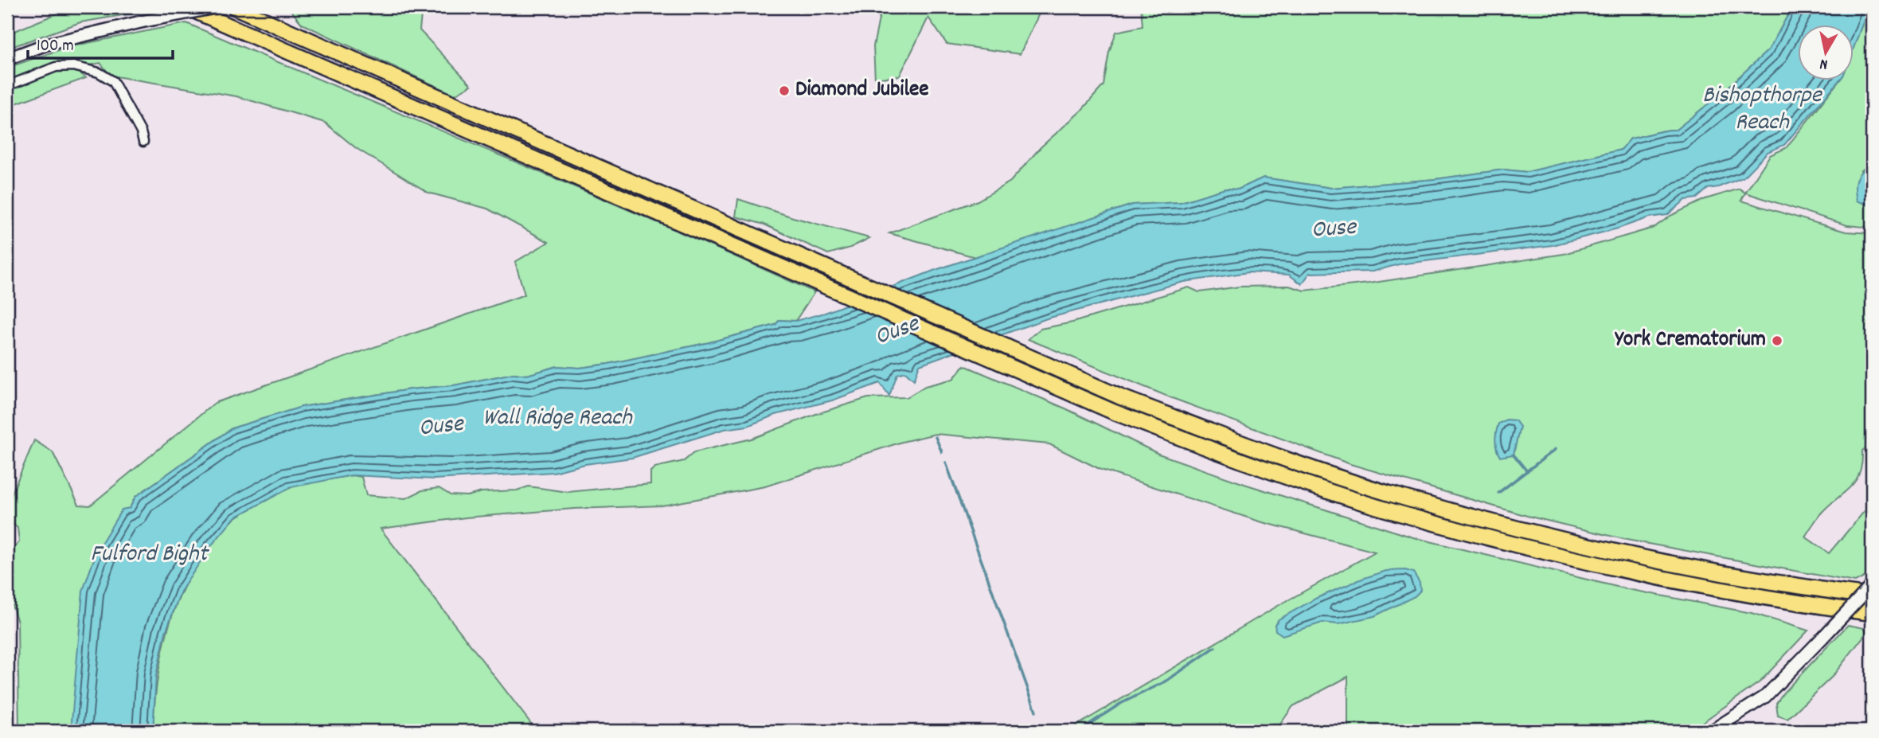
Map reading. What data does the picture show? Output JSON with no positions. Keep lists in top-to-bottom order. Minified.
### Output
{"water":["Bishopthorpe Reach","Ouse","Wall Ridge Reach","Fulford Bight"],"places":["Diamond Jubilee","York Crematorium"],"scale_bar":"100 m","north":"bottom"}
